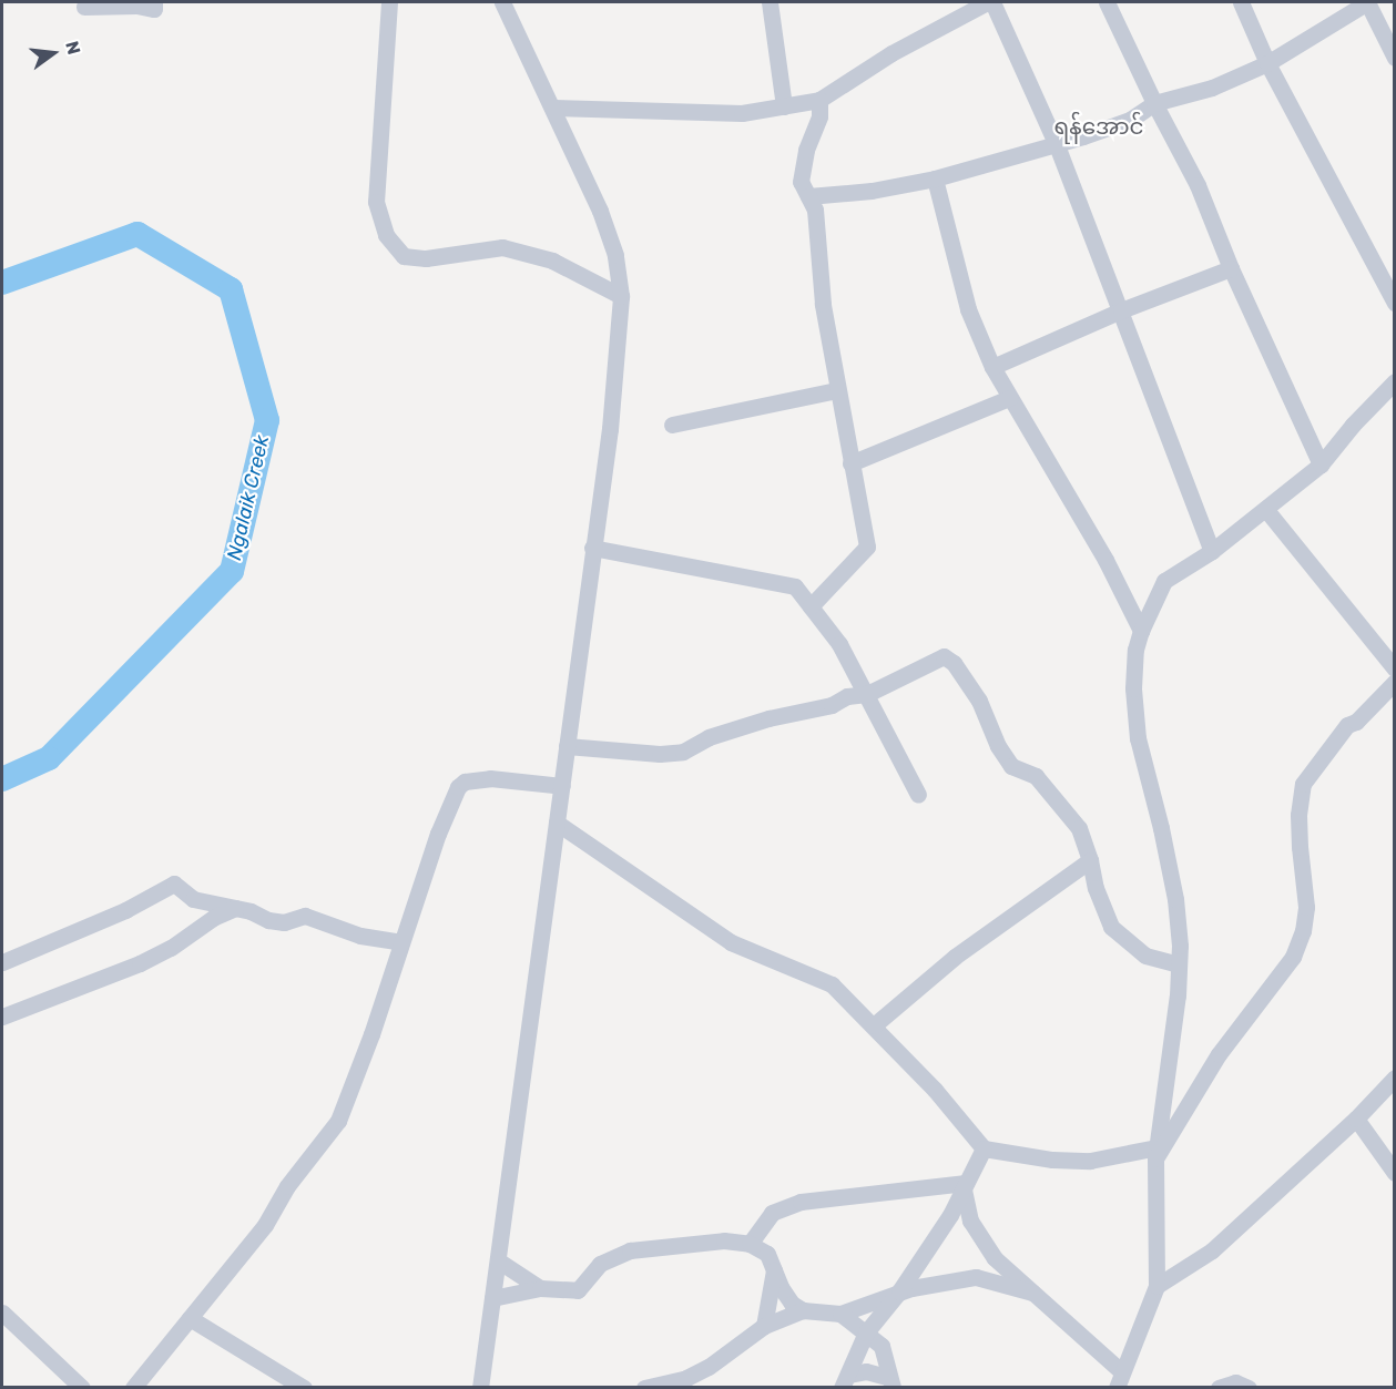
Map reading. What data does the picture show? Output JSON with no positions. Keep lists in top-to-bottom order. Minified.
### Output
{"districts":["ရန်အောင်"],"water":["Ngalaik Creek"],"north":"right"}
